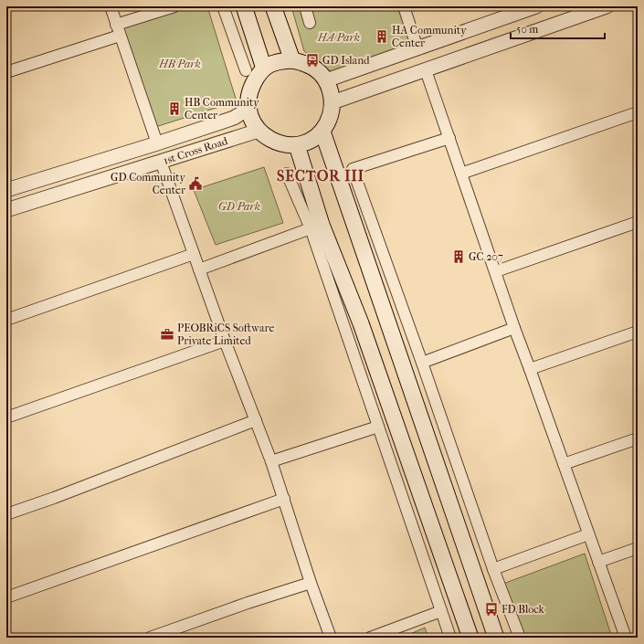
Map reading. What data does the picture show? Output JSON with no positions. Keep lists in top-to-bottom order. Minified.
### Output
{"streets":{"street":["1st Cross Road"]},"districts":["SECTOR III"],"parks":["HA Park","HB Park","GD Park"],"places":{"building":["HA Community Center","HB Community Center","GC 207"],"bus stop":["GD Island","FD Block"],"public building":["GD Community Center"],"office":["PEOBRiCS Software Private Limited"]},"scale_bar":"50 m"}
